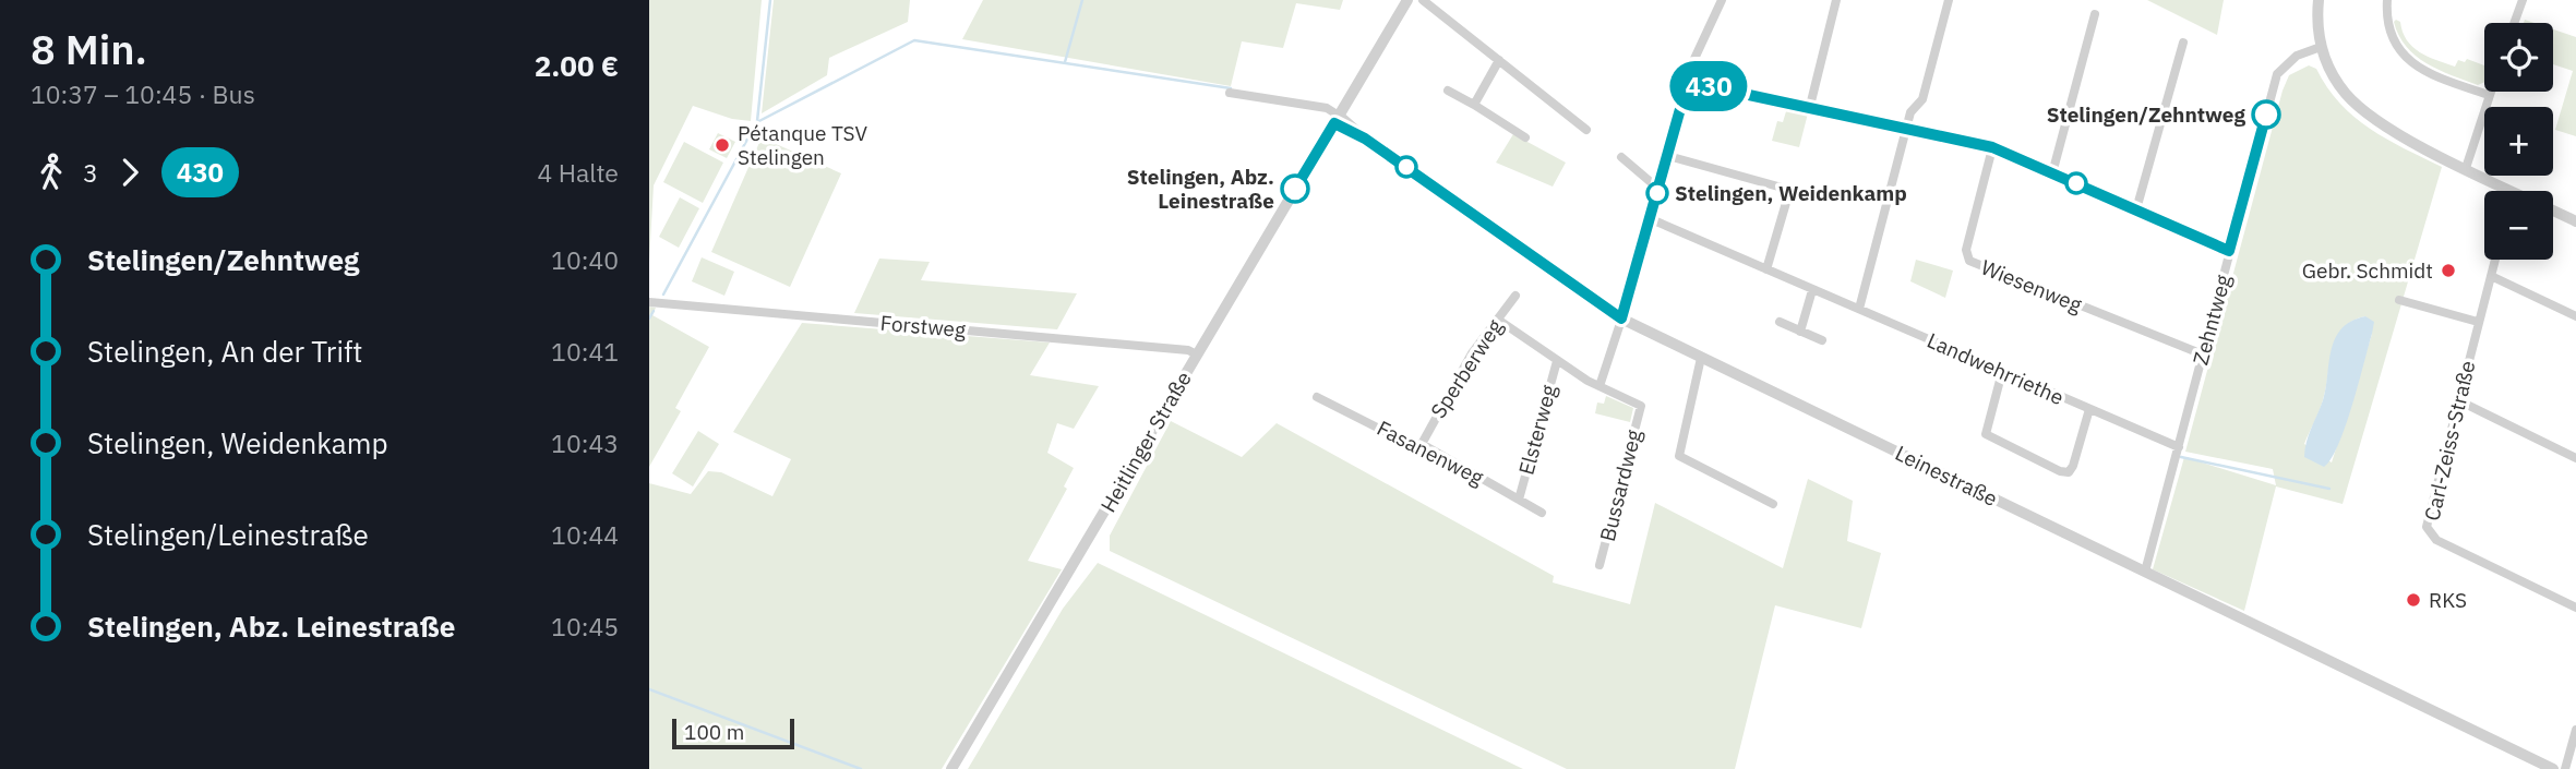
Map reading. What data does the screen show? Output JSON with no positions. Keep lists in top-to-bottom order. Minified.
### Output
{"streets":{"street":["Wiesenweg","Zehntweg","Forstweg","Sperberweg","Landwehrriethe","Elsterweg","Carl-Zeiss-Straße","Heitlinger Straße","Fasanenweg","Leinestraße","Bussardweg"]},"crossings":[["Wiesenweg","Zehntweg"],["Zehntweg","Landwehrriethe"],["Zehntweg","Leinestraße"],["Forstweg","Heitlinger Straße"],["Sperberweg","Fasanenweg"],["Elsterweg","Fasanenweg"],["Heitlinger Straße","Leinestraße"]],"places":["Stelingen/Zehntweg","Pétanque TSV Stelingen","Stelingen, Abz. Leinestraße","Stelingen, Weidenkamp","Gebr. Schmidt","RKS"],"lines":["bus line 430"],"scale_bar":"100 m","page":{"heading":["8 Min.","10:37 – 10:45 · Bus","2.00 €"],"on_map":"430","map_buttons":["+","−"],"legs":["3","430","4 Halte"],"list":[{"name":"Stelingen/Zehntweg","value":"10:40"},{"name":"Stelingen, An der Trift","value":"10:41"},{"name":"Stelingen, Weidenkamp","value":"10:43"},{"name":"Stelingen/Leinestraße","value":"10:44"},{"name":"Stelingen, Abz. Leinestraße","value":"10:45"}],"scale":"100 m"}}
